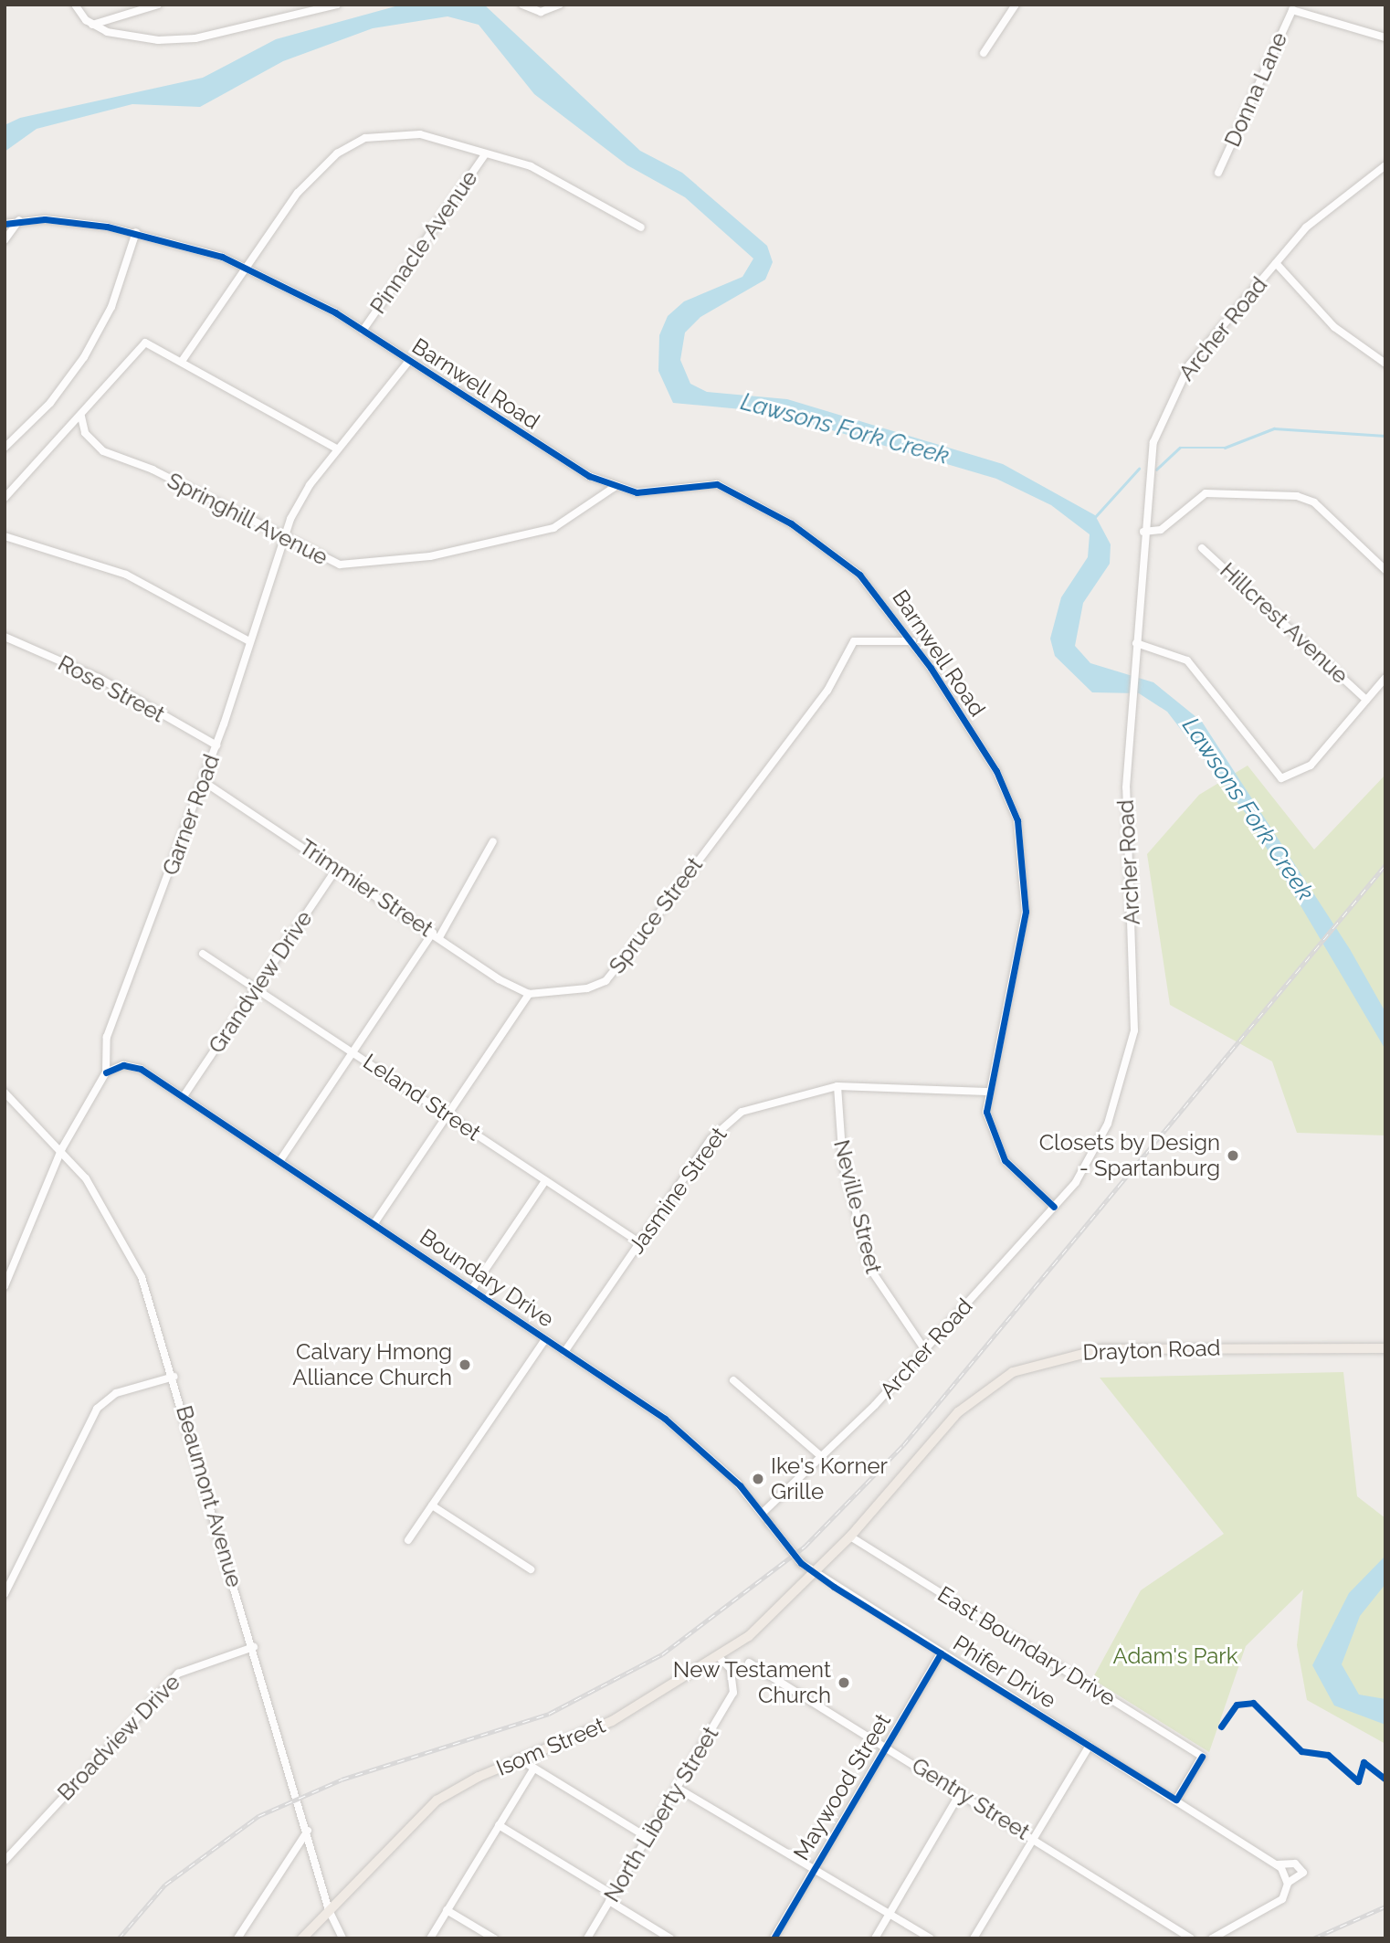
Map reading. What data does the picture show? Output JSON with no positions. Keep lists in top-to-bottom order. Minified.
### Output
{"streets":{"main road":["Drayton Road","Isom Street"],"street":["Donna Lane","Pinnacle Avenue","Archer Road","Barnwell Road","Springhill Avenue","Hillcrest Avenue","Rose Street","Garner Road","Trimmier Street","Spruce Street","Grandview Drive","Leland Street","Jasmine Street","Neville Street","Boundary Drive","Beaumont Avenue","East Boundary Drive","Phifer Drive","Broadview Drive","Maywood Street","Gentry Street","North Liberty Street"]},"crossings":[["Pinnacle Avenue","Barnwell Road"],["Archer Road","Barnwell Road"],["Archer Road","Neville Street"],["Archer Road","Boundary Drive"],["Barnwell Road","Springhill Avenue"],["Barnwell Road","Garner Road"],["Barnwell Road","Spruce Street"],["Barnwell Road","Jasmine Street"],["Springhill Avenue","Garner Road"],["Rose Street","Garner Road"],["Garner Road","Trimmier Street"],["Garner Road","Boundary Drive"],["Garner Road","Beaumont Avenue"],["Trimmier Street","Spruce Street"],["Trimmier Street","Grandview Drive"],["Grandview Drive","Leland Street"],["Grandview Drive","Boundary Drive"],["Leland Street","Jasmine Street"],["Jasmine Street","Neville Street"],["Jasmine Street","Boundary Drive"],["Boundary Drive","Drayton Road"],["Boundary Drive","Phifer Drive"],["Boundary Drive","Isom Street"],["Drayton Road","East Boundary Drive"],["Drayton Road","Phifer Drive"],["Drayton Road","Isom Street"],["Beaumont Avenue","Broadview Drive"],["Beaumont Avenue","Isom Street"],["East Boundary Drive","Phifer Drive"],["Phifer Drive","Isom Street"],["Phifer Drive","Maywood Street"],["Isom Street","North Liberty Street"],["Maywood Street","Gentry Street"]],"water":["Lawsons Fork Creek"],"parks":["Adam's Park"],"places":["Closets by Design - Spartanburg","Calvary Hmong Alliance Church","Ike's Korner Grille","New Testament Church"]}
